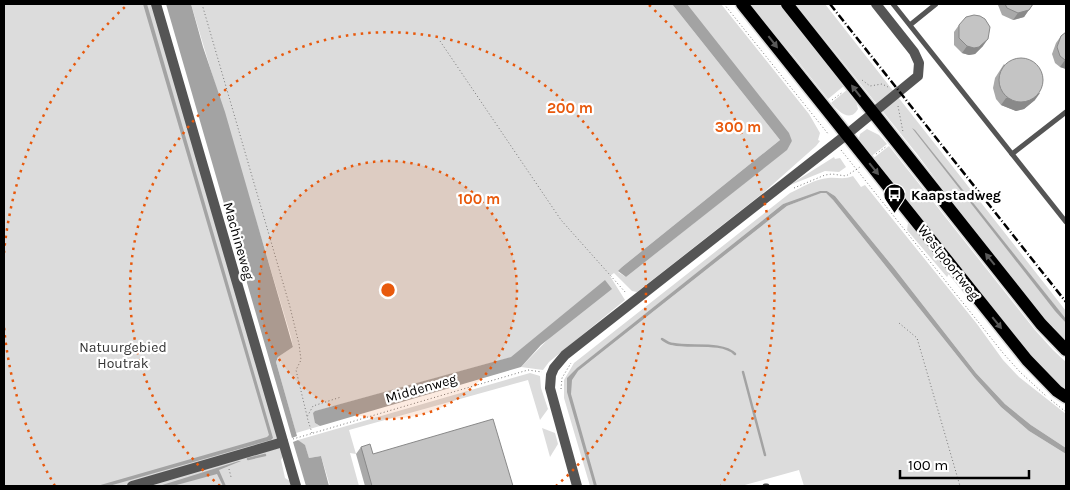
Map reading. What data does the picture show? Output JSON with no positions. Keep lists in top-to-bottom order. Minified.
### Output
{"streets":{"main road":["Westpoortweg"],"street":["Machineweg"],"path":["Middenweg"]},"crossings":[["Machineweg","Middenweg"]],"parks":["Natuurgebied Houtrak"],"places":{"bus stop":["Kaapstadweg"]},"scale_bar":"100 m","rings":["200 m","300 m","100 m"]}
